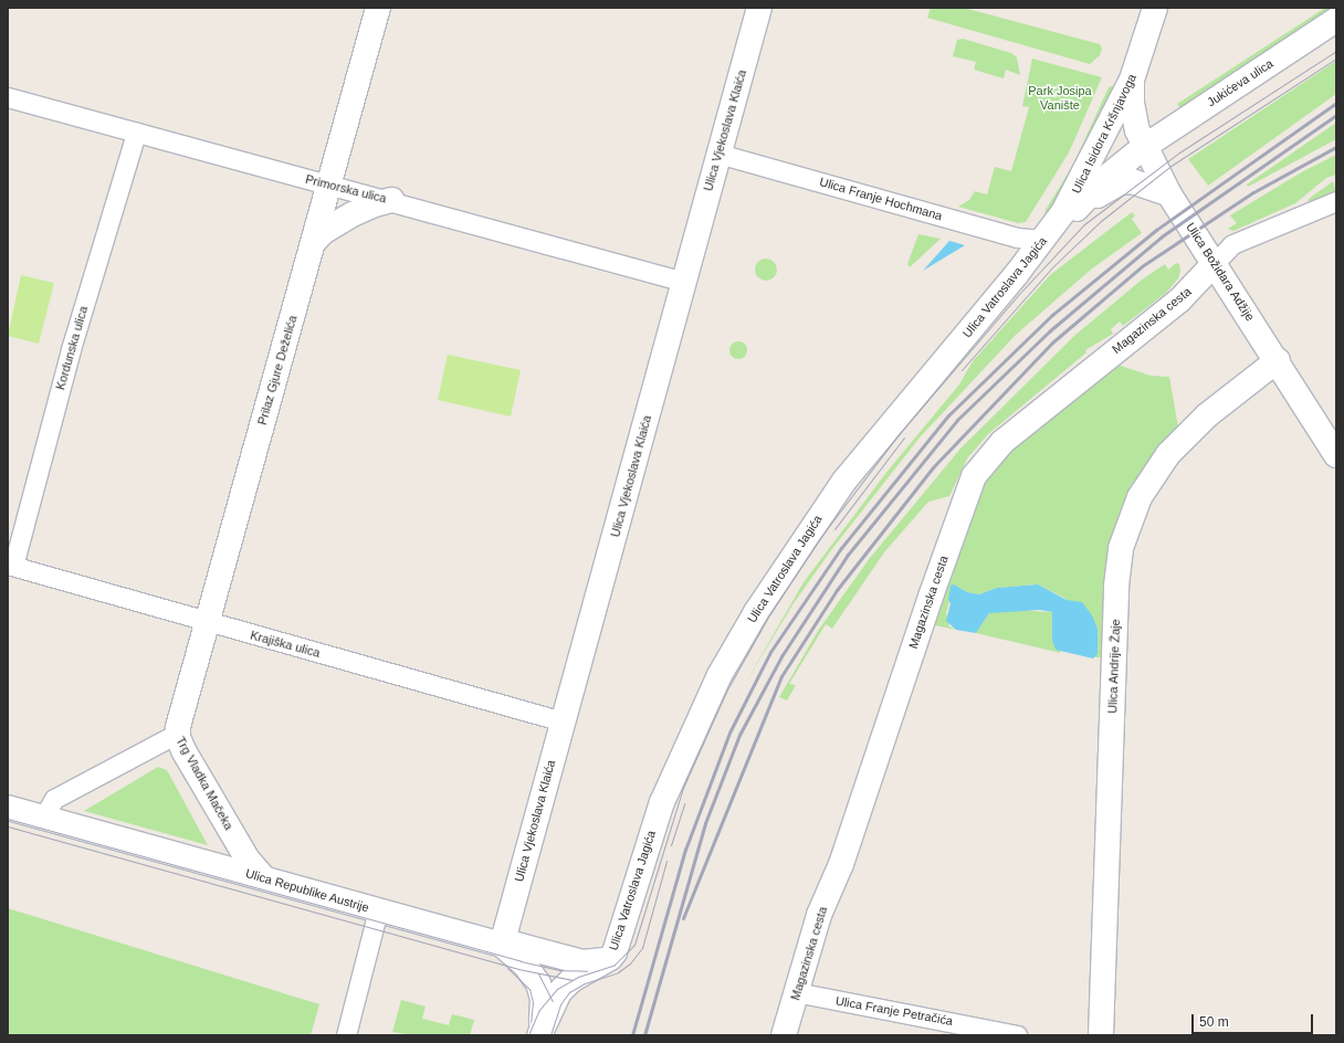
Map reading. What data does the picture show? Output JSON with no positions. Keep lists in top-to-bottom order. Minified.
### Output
{"streets":{"street":["Jukićeva ulica","Ulica Vjekoslava Klaića","Ulica Isidora Kršnjavoga","Primorska ulica","Ulica Franje Hochmana","Ulica Božidara Adžije","Ulica Vatroslava Jagića","Magazinska cesta","Kordunska ulica","Prilaz Gjure Deželića","Krajiška ulica","Ulica Andrije Žaje","Trg Vladka Mačeka","Ulica Republike Austrije","Ulica Franje Petračića"]},"crossings":[["Jukićeva ulica","Ulica Božidara Adžije"],["Ulica Vjekoslava Klaića","Primorska ulica"],["Ulica Vjekoslava Klaića","Ulica Franje Hochmana"],["Ulica Vjekoslava Klaića","Krajiška ulica"],["Ulica Vjekoslava Klaića","Ulica Republike Austrije"],["Ulica Isidora Kršnjavoga","Ulica Franje Hochmana"],["Ulica Isidora Kršnjavoga","Ulica Božidara Adžije"],["Ulica Isidora Kršnjavoga","Ulica Vatroslava Jagića"],["Primorska ulica","Kordunska ulica"],["Primorska ulica","Prilaz Gjure Deželića"],["Ulica Franje Hochmana","Ulica Vatroslava Jagića"],["Ulica Božidara Adžije","Magazinska cesta"],["Ulica Božidara Adžije","Ulica Andrije Žaje"],["Ulica Vatroslava Jagića","Ulica Republike Austrije"],["Magazinska cesta","Ulica Franje Petračića"],["Kordunska ulica","Krajiška ulica"],["Prilaz Gjure Deželića","Krajiška ulica"],["Prilaz Gjure Deželića","Trg Vladka Mačeka"],["Trg Vladka Mačeka","Ulica Republike Austrije"]],"parks":["Park Josipa Vanište"],"scale_bar":"50 m"}
